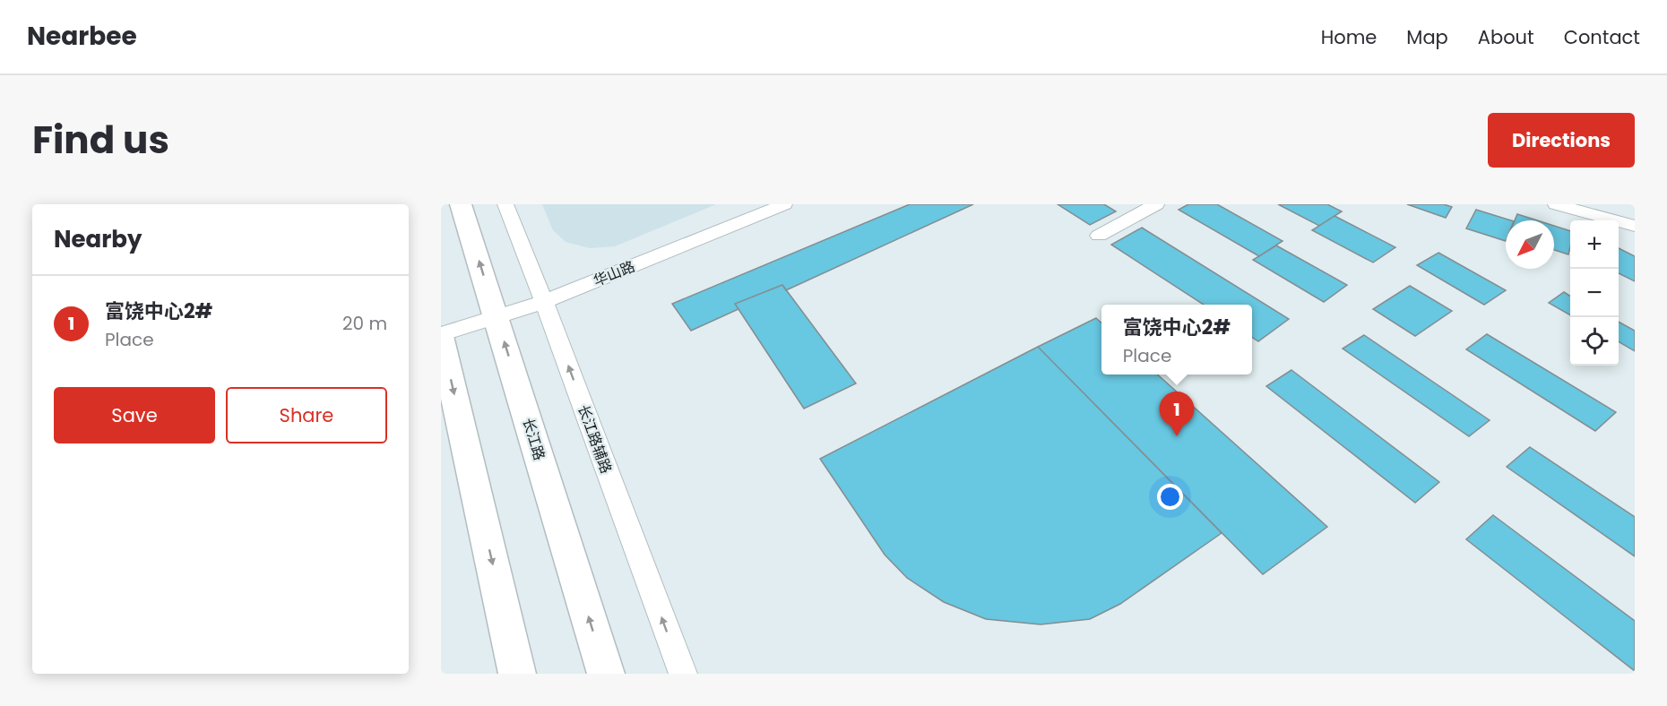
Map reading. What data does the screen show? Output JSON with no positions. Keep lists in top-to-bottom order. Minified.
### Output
{"streets":{"main road":["长江路"],"street":["华山路","长江路辅路"]},"crossings":[["华山路","长江路"],["华山路","长江路辅路"]],"one_way":["长江路辅路"],"north":"bottom left","page":{"header":"Nearbee","nav":["Home","Map","About","Contact"],"title":"Find us","buttons":["Directions",["Save","Share"]],"heading":"Nearby","map_buttons":["+","−"],"list":[{"mark":"1","name":"富饶中心2#","note":"Place","value":"20 m"}],"popup":["富饶中心2#","Place"],"pins":"1"}}
